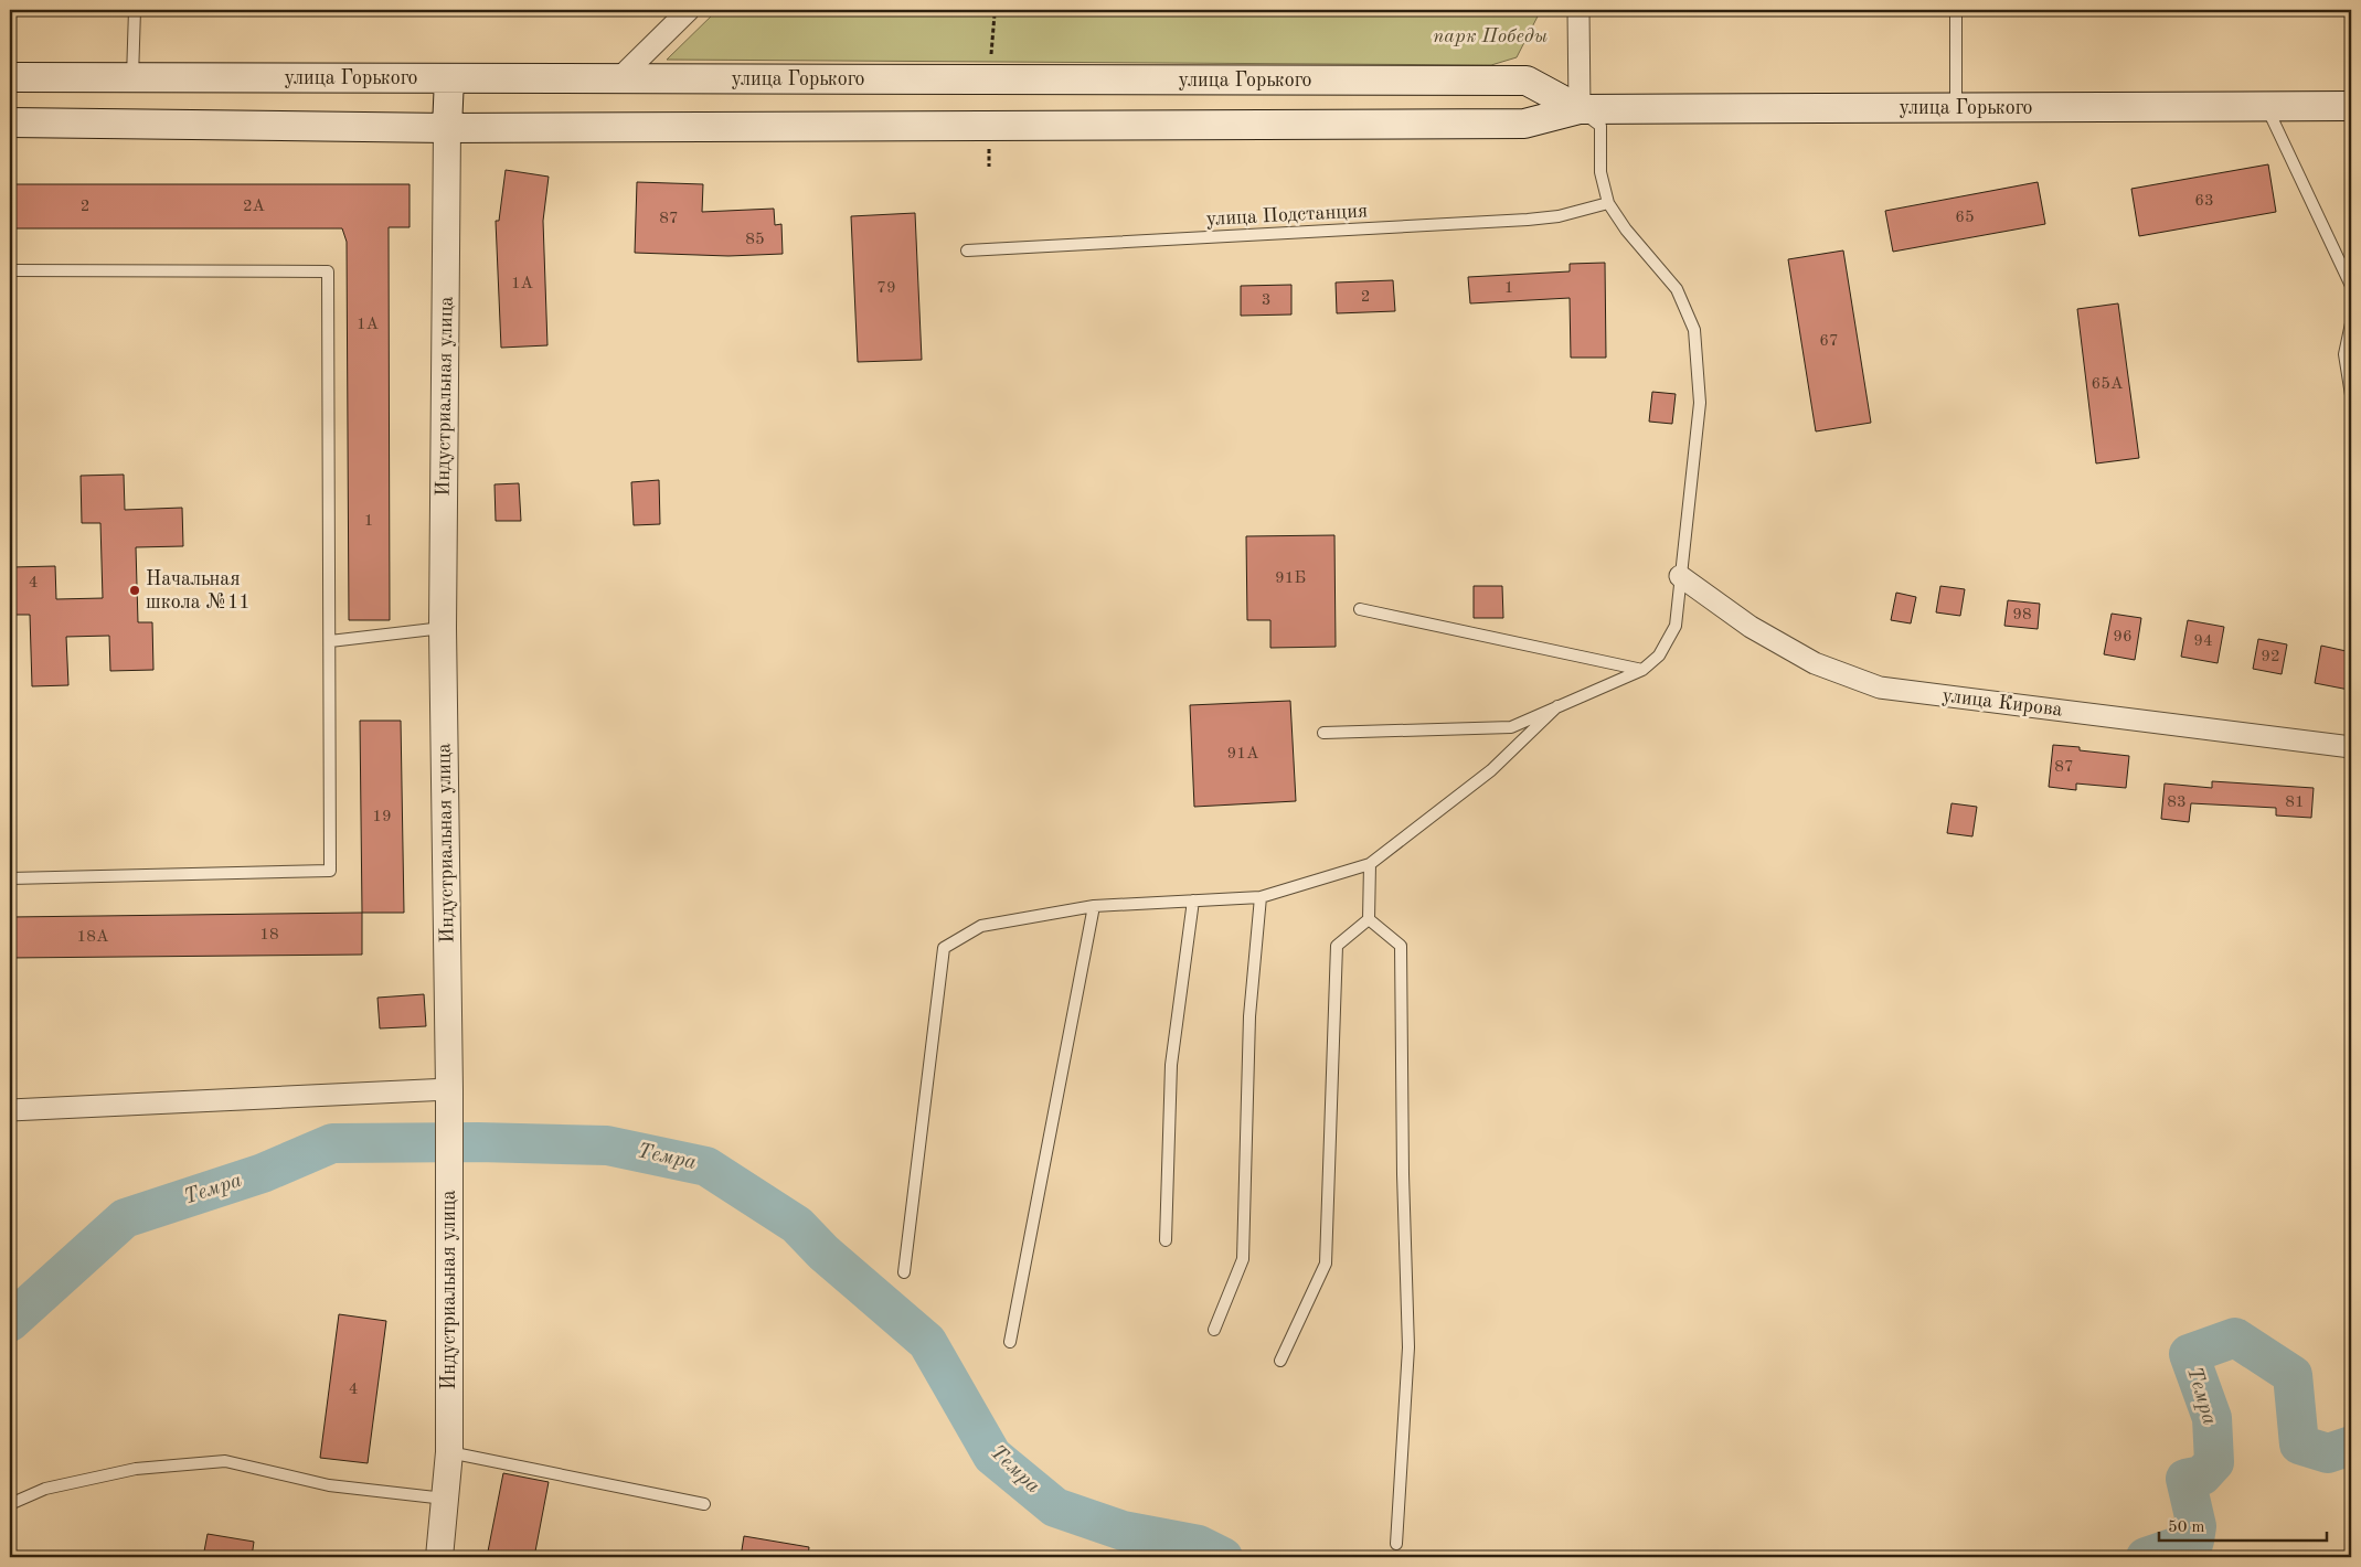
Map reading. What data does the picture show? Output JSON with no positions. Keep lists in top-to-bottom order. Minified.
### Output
{"streets":{"main road":["улица Горького"],"street":["Индустриальная улица","улица Кирова"],"lane":["улица Подстанция"]},"crossings":[["улица Горького","Индустриальная улица"]],"water":["Темра"],"parks":["парк Победы"],"places":["Начальная школа №11"],"house_numbers":["63","2","2А","65","87","85","1А","79","1","2","3","1А","67","65А","1","91Б","4","98","96","94","92","91А","87","83","81","19","18","18А","4"],"scale_bar":"50 m"}
